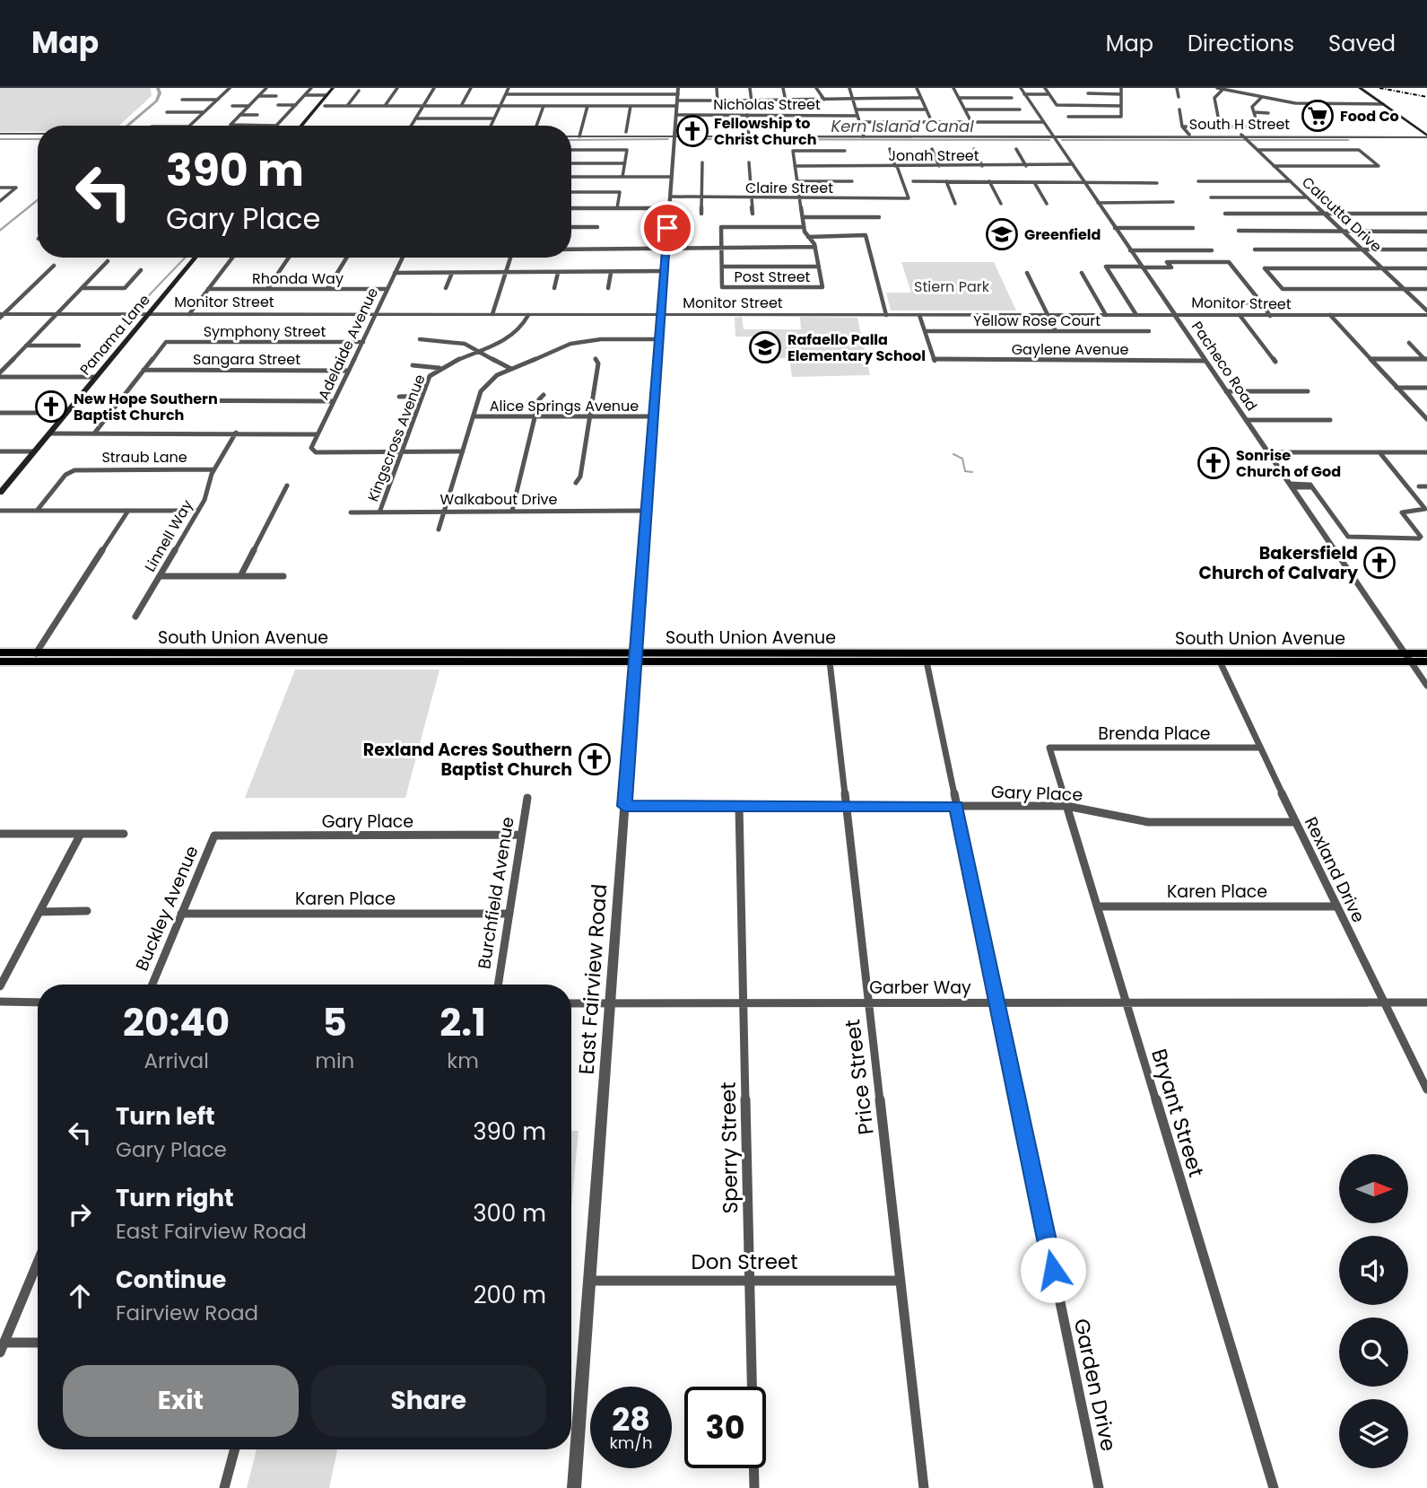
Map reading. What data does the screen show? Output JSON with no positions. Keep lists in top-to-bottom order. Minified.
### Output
{"streets":{"main road":["Panama Lane","South Union Avenue"],"street":["Nicholas Street","South H Street","Jonah Street","Claire Street","Calcutta Drive","Post Street","Rhonda Way","Monitor Street","Yellow Rose Court","Symphony Street","Adelaide Avenue","Gaylene Avenue","Sangara Street","Pacheco Road","Alice Springs Avenue","Kingscross Avenue","Straub Lane","Walkabout Drive","Linnell Way","Brenda Place","Gary Place","Rexland Drive","Karen Place","Burchfield Avenue","Buckley Avenue","East Fairview Road","Garber Way","Price Street","Bryant Street","Sperry Street","Don Street","Garden Drive"]},"crossings":[["Nicholas Street","East Fairview Road"],["South H Street","Calcutta Drive"],["South H Street","Pacheco Road"],["South H Street","East Fairview Road"],["Jonah Street","Claire Street"],["Jonah Street","Pacheco Road"],["Claire Street","East Fairview Road"],["Calcutta Drive","Monitor Street"],["Rhonda Way","Adelaide Avenue"],["Monitor Street","Panama Lane"],["Monitor Street","Adelaide Avenue"],["Monitor Street","Pacheco Road"],["Monitor Street","Kingscross Avenue"],["Monitor Street","East Fairview Road"],["Yellow Rose Court","Gaylene Avenue"],["Symphony Street","Adelaide Avenue"],["Symphony Street","Sangara Street"],["Adelaide Avenue","Sangara Street"],["Adelaide Avenue","Kingscross Avenue"],["Gaylene Avenue","Pacheco Road"],["Pacheco Road","South Union Avenue"],["Alice Springs Avenue","East Fairview Road"],["Kingscross Avenue","Walkabout Drive"],["Straub Lane","Linnell Way"],["Walkabout Drive","East Fairview Road"],["South Union Avenue","Rexland Drive"],["South Union Avenue","East Fairview Road"],["South Union Avenue","Price Street"],["South Union Avenue","Garden Drive"],["Brenda Place","Rexland Drive"],["Brenda Place","Bryant Street"],["Gary Place","Rexland Drive"],["Gary Place","Burchfield Avenue"],["Gary Place","Buckley Avenue"],["Gary Place","East Fairview Road"],["Gary Place","Price Street"],["Gary Place","Bryant Street"],["Gary Place","Sperry Street"],["Gary Place","Garden Drive"],["Rexland Drive","Karen Place"],["Rexland Drive","Garber Way"],["Karen Place","Burchfield Avenue"],["Karen Place","Buckley Avenue"],["Karen Place","Bryant Street"],["East Fairview Road","Garber Way"],["East Fairview Road","Don Street"],["Garber Way","Price Street"],["Garber Way","Bryant Street"],["Garber Way","Sperry Street"],["Garber Way","Garden Drive"],["Price Street","Don Street"],["Sperry Street","Don Street"]],"water":["Kern Island Canal"],"parks":["Stiern Park"],"places":{"supermarket":["Food Co"],"church":["Fellowship to Christ Church","New Hope Southern Baptist Church","Sonrise Church of God","Bakersfield Church of Calvary","Rexland Acres Southern Baptist Church"],"school or university":["Greenfield","Rafaello Palla Elementary School"]},"north":"right","page":{"header":"Map","nav":["Map","Directions","Saved"],"turn":["390 m","Gary Place"],"eta":["20:40","Arrival","5","min","2.1","km"],"list":[{"name":"Turn left","note":"Gary Place","value":"390 m"},{"name":"Turn right","note":"East Fairview Road","value":"300 m"},{"name":"Continue","note":"Fairview Road","value":"200 m"}],"buttons":["Exit","Share"],"speed":"28 km/h","limit":"30"}}
